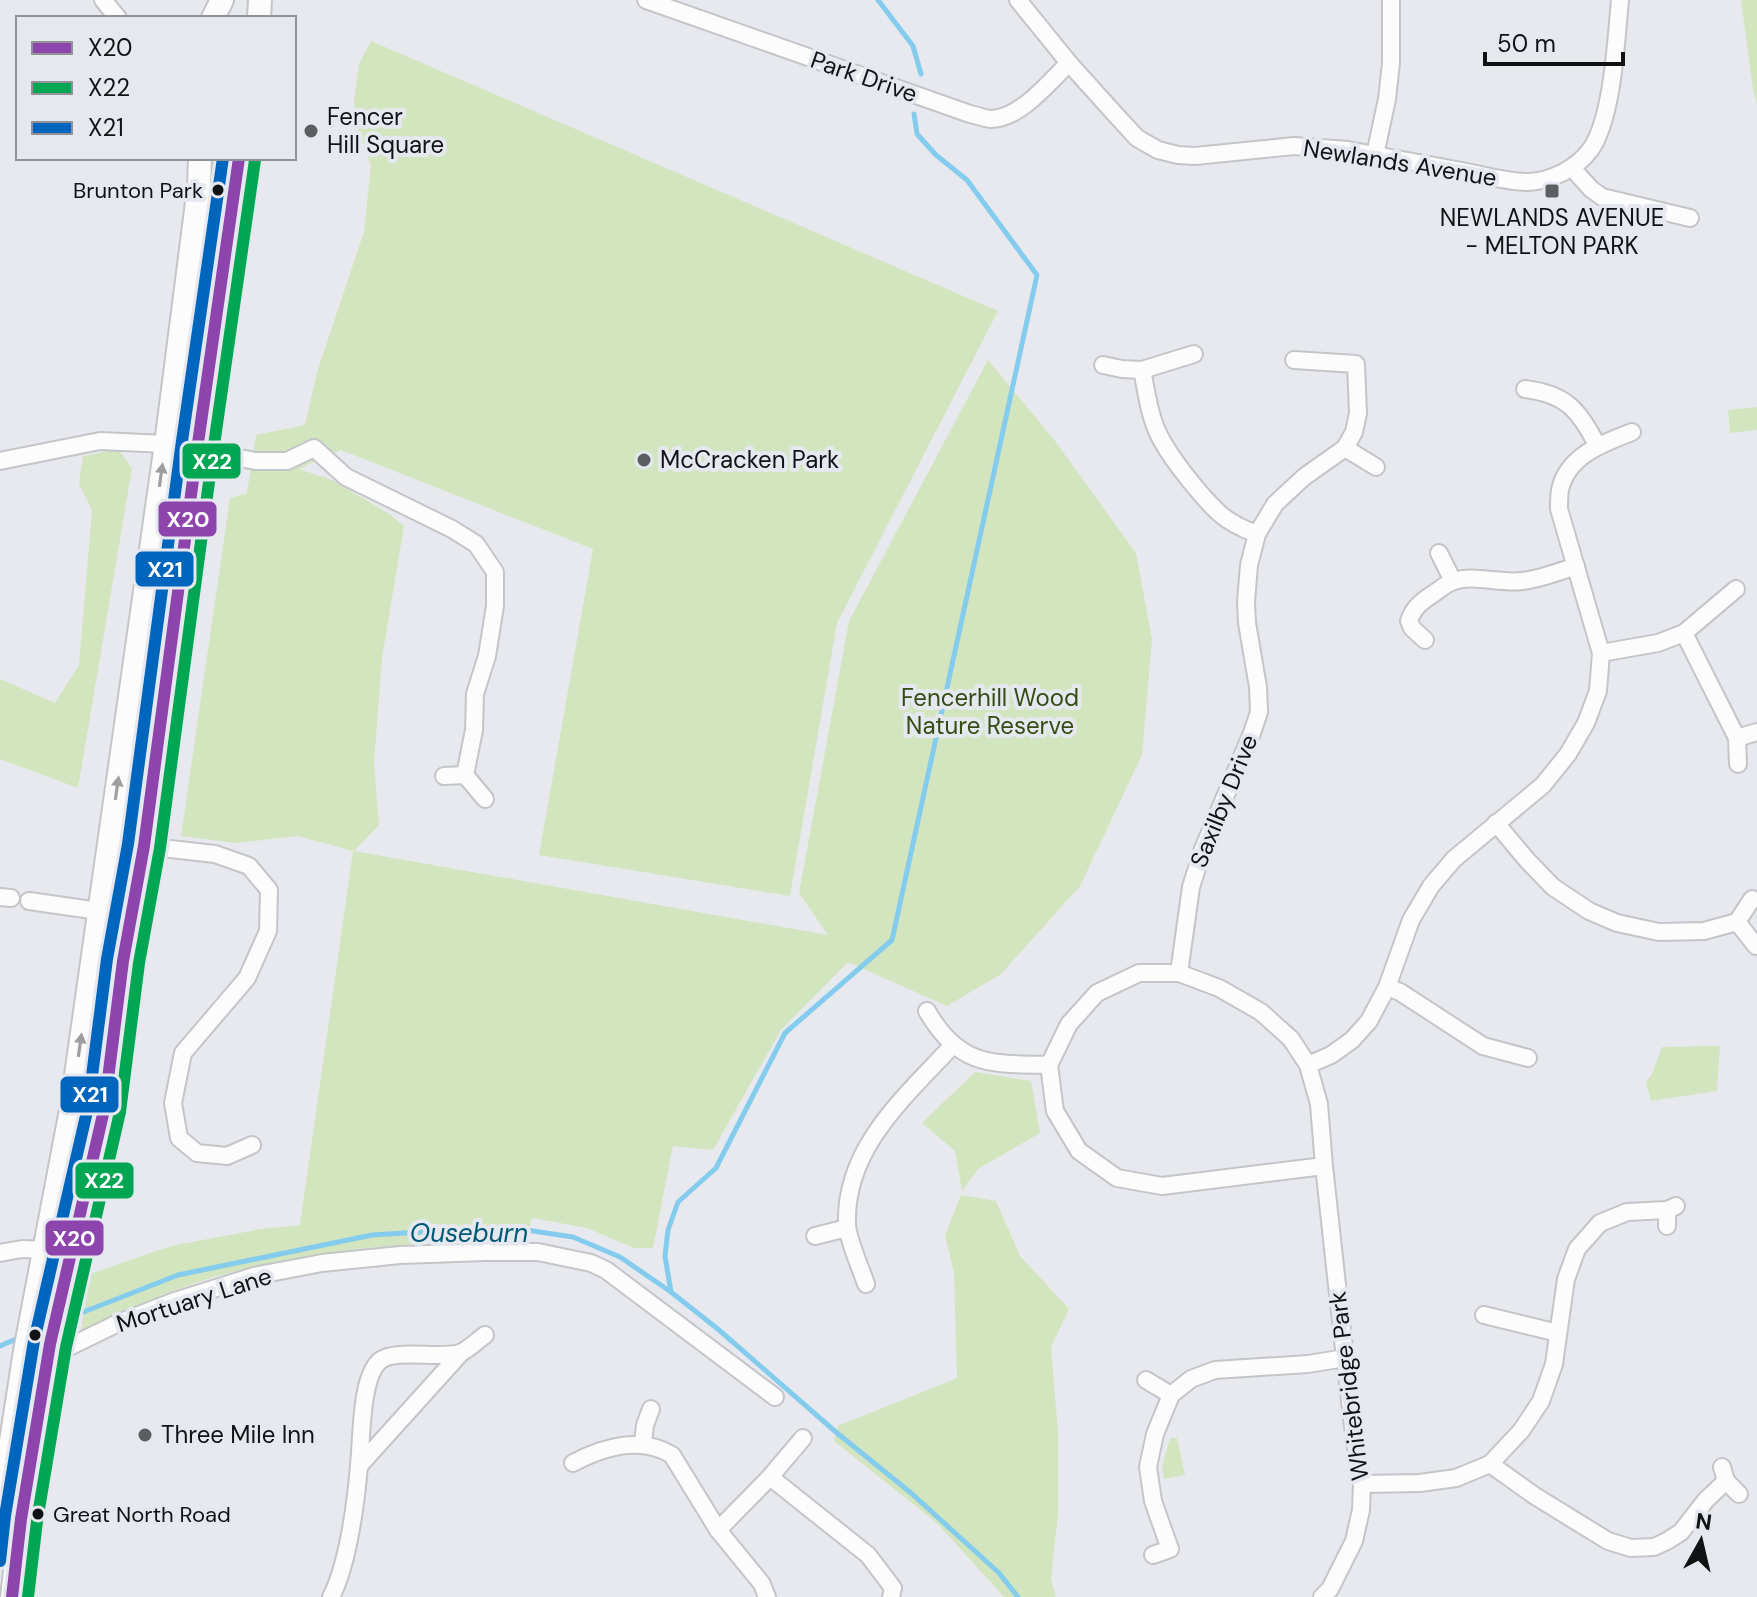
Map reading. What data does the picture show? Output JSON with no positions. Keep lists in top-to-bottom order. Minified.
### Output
{"streets":{"street":["Park Drive","Newlands Avenue","Saxilby Drive","Mortuary Lane","Whitebridge Park"]},"crossings":[["Park Drive","Newlands Avenue"],["Saxilby Drive","Whitebridge Park"]],"water":["Ouseburn"],"parks":["Fencerhill Wood Nature Reserve"],"places":{"other":["Fencer Hill Square","Brunton Park","McCracken Park","Three Mile Inn","Great North Road"],"transit":["NEWLANDS AVENUE - MELTON PARK"]},"lines":["transit line X20","transit line X22","transit line X21"],"legend":["X20","X22","X21"],"scale_bar":"50 m","north":"top"}
